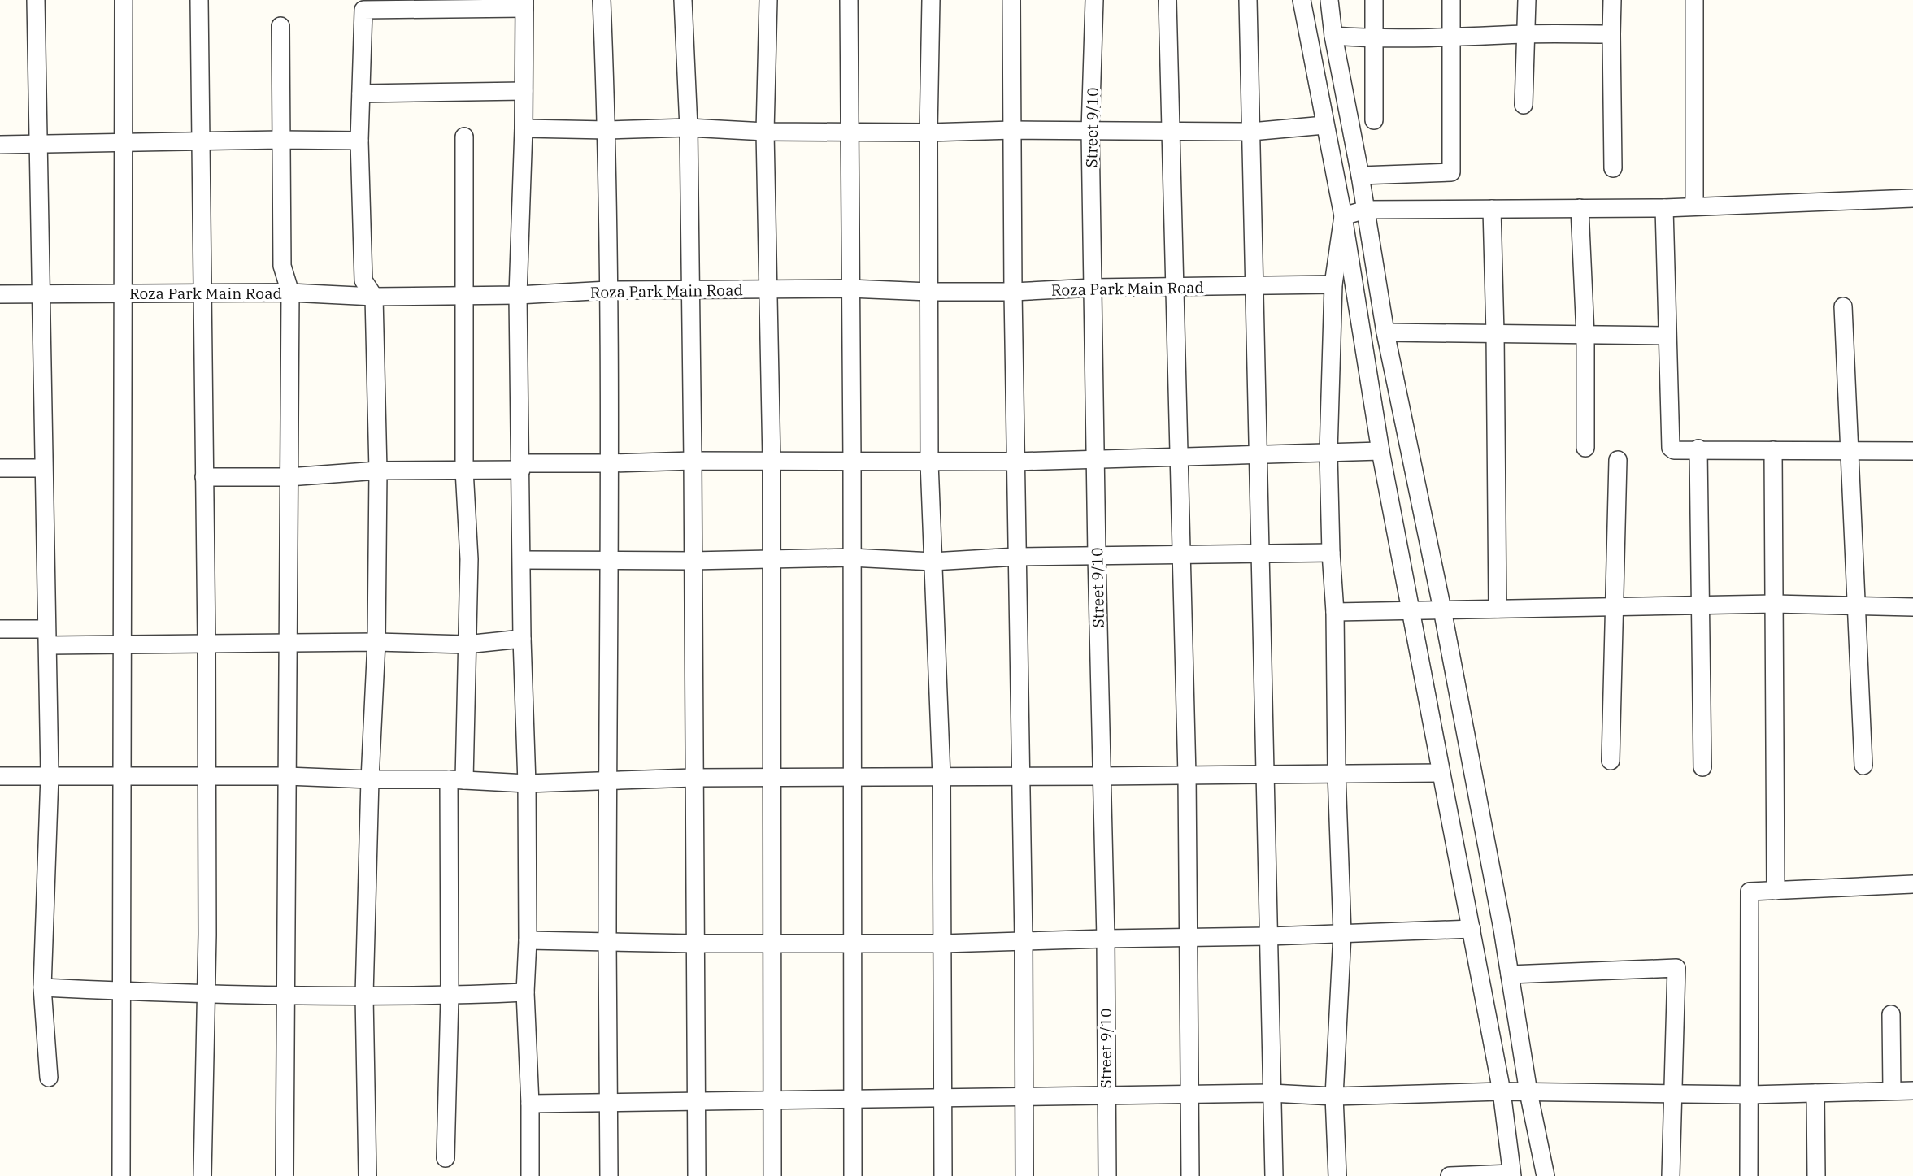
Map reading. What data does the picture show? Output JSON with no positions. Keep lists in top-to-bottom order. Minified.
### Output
{"streets":{"street":["Street 9/10","Roza Park Main Road"]},"crossings":[["Street 9/10","Roza Park Main Road"]]}
